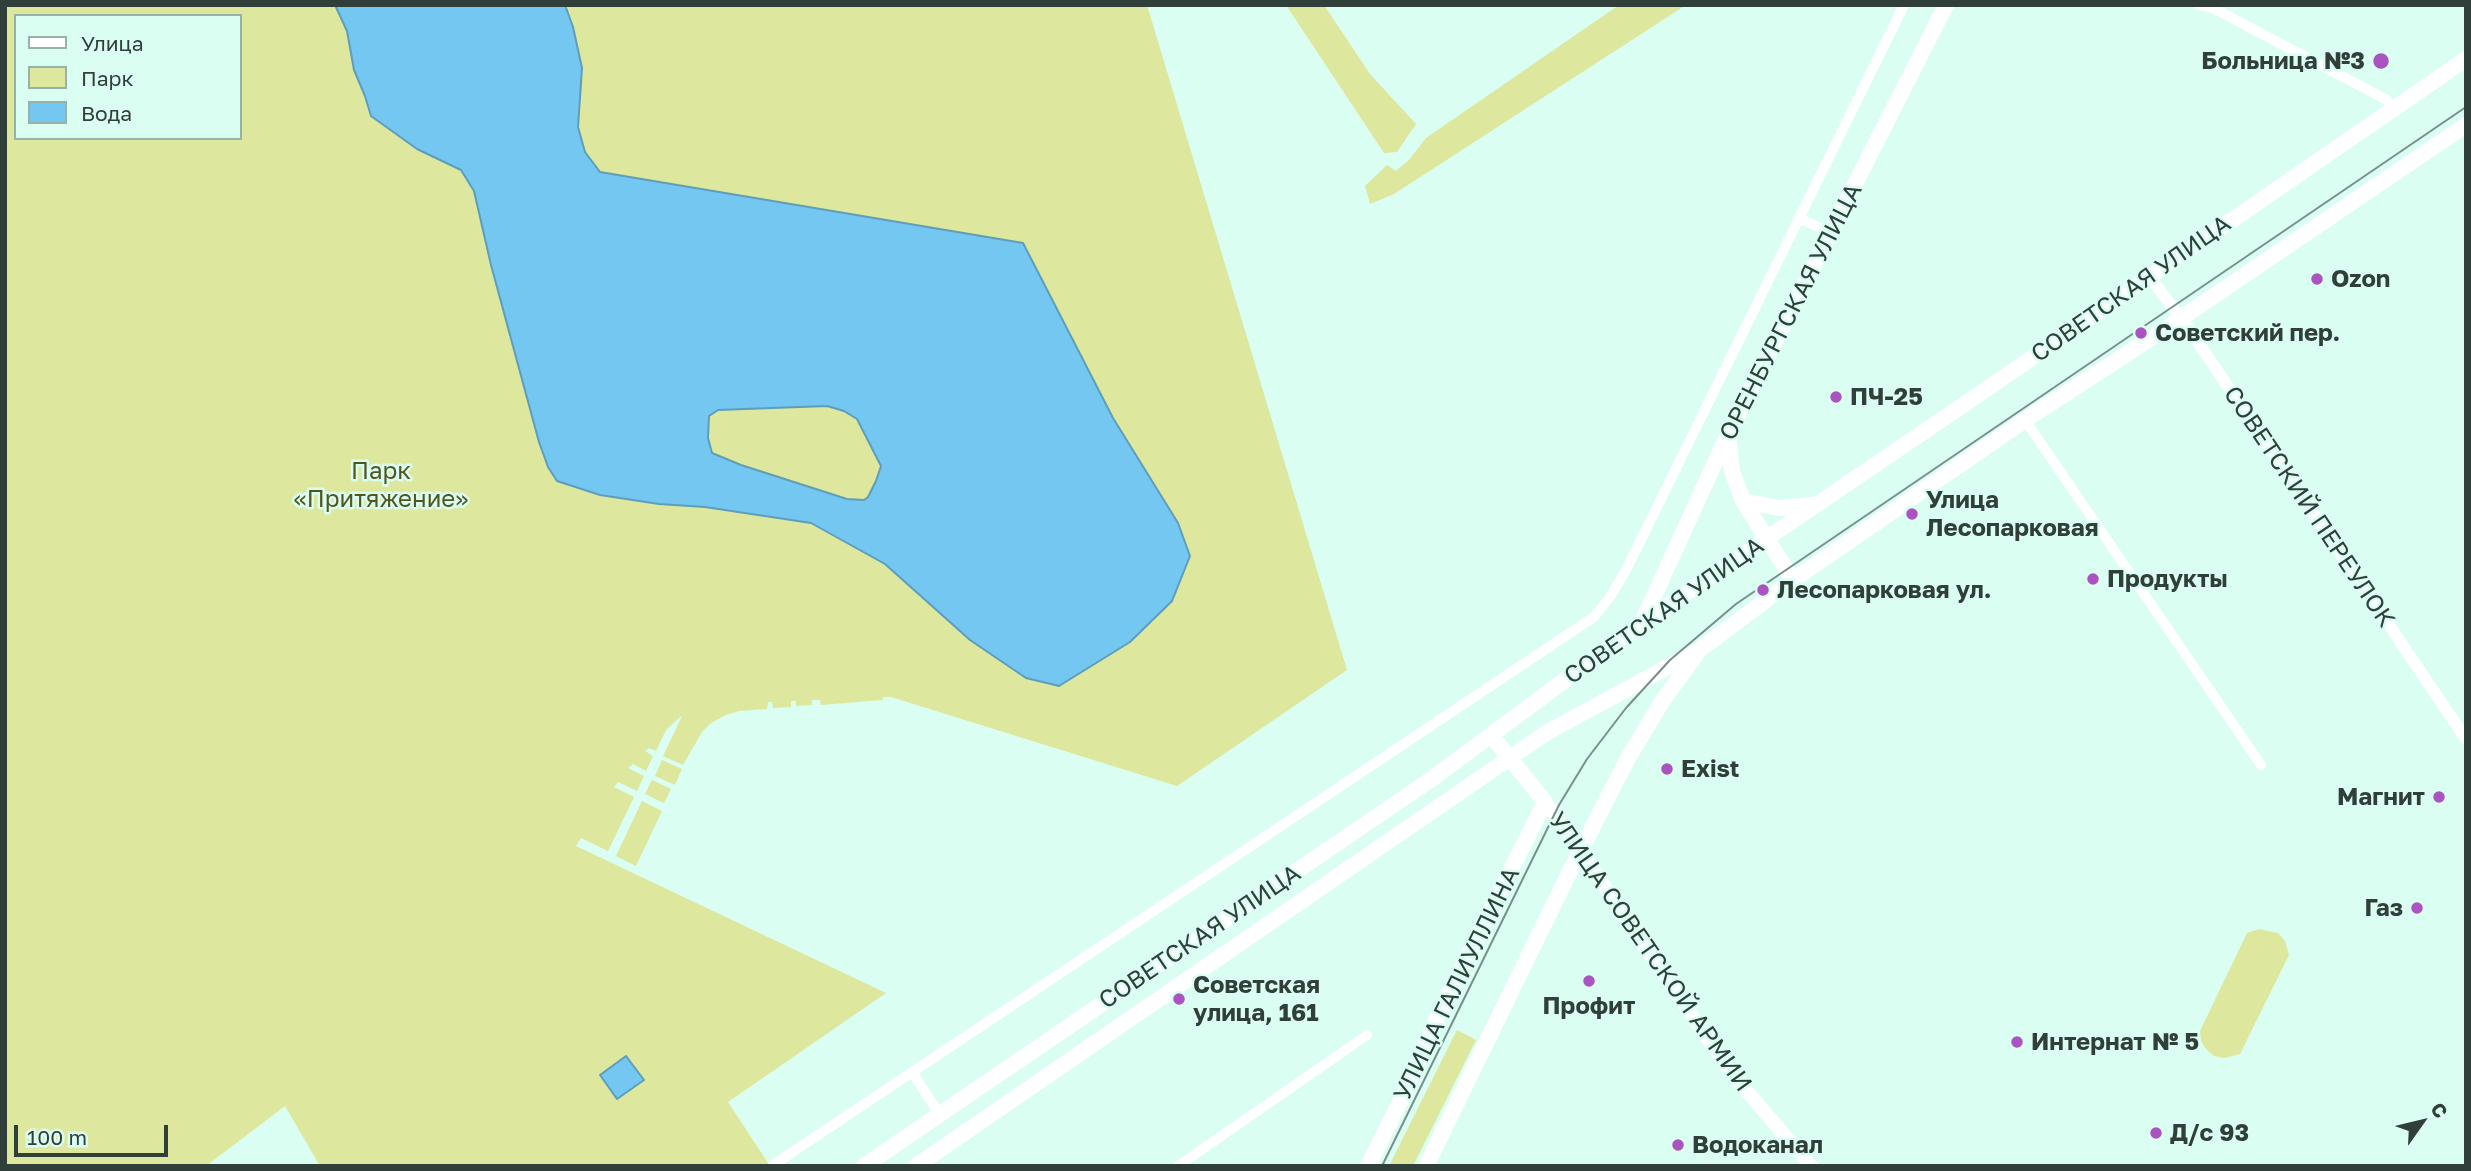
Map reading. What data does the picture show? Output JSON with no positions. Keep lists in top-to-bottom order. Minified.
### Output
{"streets":{"main road":["СОВЕТСКАЯ УЛИЦА","ОРЕНБУРГСКАЯ УЛИЦА","УЛИЦА СОВЕТСКОЙ АРМИИ","УЛИЦА ГАЛИУЛЛИНА"],"street":["СОВЕТСКИЙ ПЕРЕУЛОК"]},"crossings":[["СОВЕТСКАЯ УЛИЦА","ОРЕНБУРГСКАЯ УЛИЦА"],["СОВЕТСКАЯ УЛИЦА","СОВЕТСКИЙ ПЕРЕУЛОК"],["СОВЕТСКАЯ УЛИЦА","УЛИЦА СОВЕТСКОЙ АРМИИ"],["УЛИЦА СОВЕТСКОЙ АРМИИ","УЛИЦА ГАЛИУЛЛИНА"]],"parks":["Парк «Притяжение»"],"places":["Больница №3","Ozon","Советский пер.","ПЧ-25","Улица Лесопарковая","Продукты","Лесопарковая ул.","Exist","Магнит","Газ","Профит","Советская улица, 161","Интернат № 5","Д/с 93","Водоканал"],"legend":["Улица","Парк","Вода"],"scale_bar":"100 m","north":"top right"}
